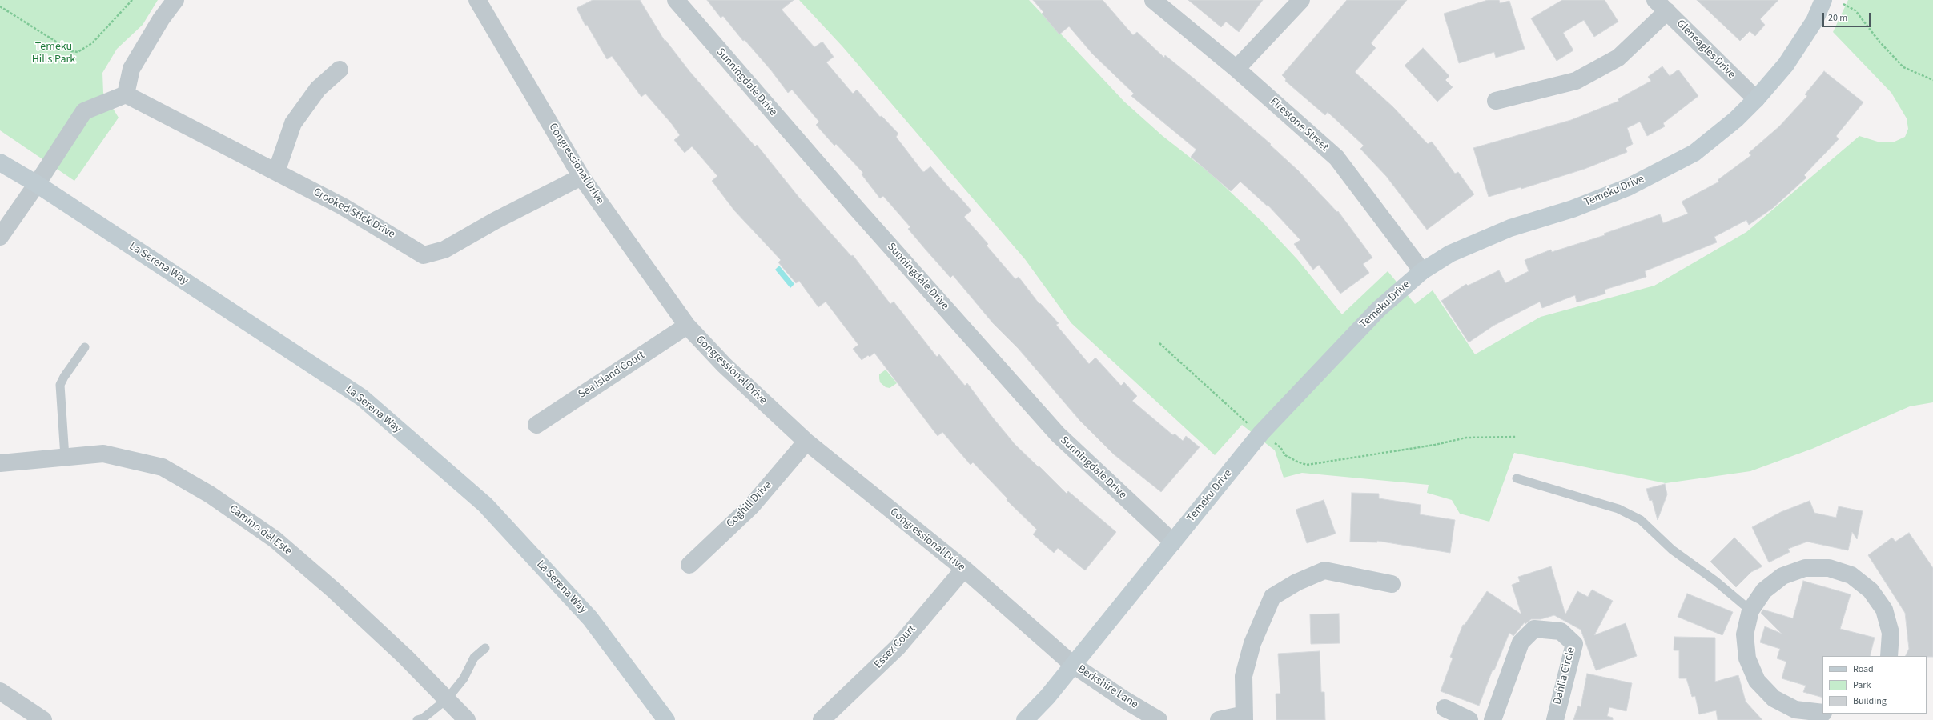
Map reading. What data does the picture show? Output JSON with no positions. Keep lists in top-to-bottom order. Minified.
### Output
{"streets":{"street":["Gleneagles Drive","Sunningdale Drive","Firestone Street","Congressional Drive","Temeku Drive","Crooked Stick Drive","La Serena Way","Sea Island Court","Coghill Drive","Camino del Este","Essex Court","Dahlia Circle","Berkshire Lane"]},"crossings":[["Gleneagles Drive","Temeku Drive"],["Sunningdale Drive","Temeku Drive"],["Firestone Street","Temeku Drive"],["Congressional Drive","Temeku Drive"],["Congressional Drive","Crooked Stick Drive"],["Congressional Drive","Sea Island Court"],["Congressional Drive","Coghill Drive"],["Congressional Drive","Essex Court"],["Congressional Drive","Berkshire Lane"],["Temeku Drive","Berkshire Lane"]],"parks":["Temeku Hills Park"],"legend":["Road","Park","Building"],"scale_bar":"20 m"}
